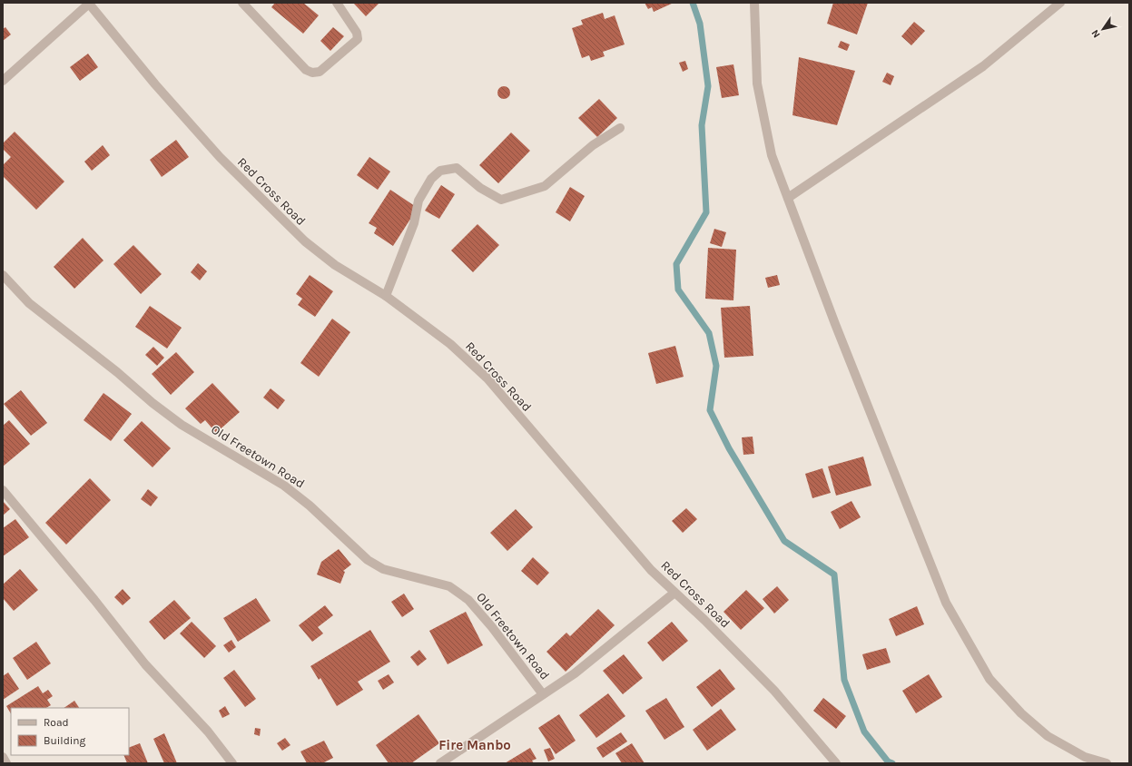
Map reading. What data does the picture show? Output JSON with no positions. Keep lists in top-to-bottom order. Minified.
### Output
{"streets":{"street":["Red Cross Road","Old Freetown Road"]},"districts":["Fire Manbo"],"legend":["Road","Building"],"north":"bottom left"}
